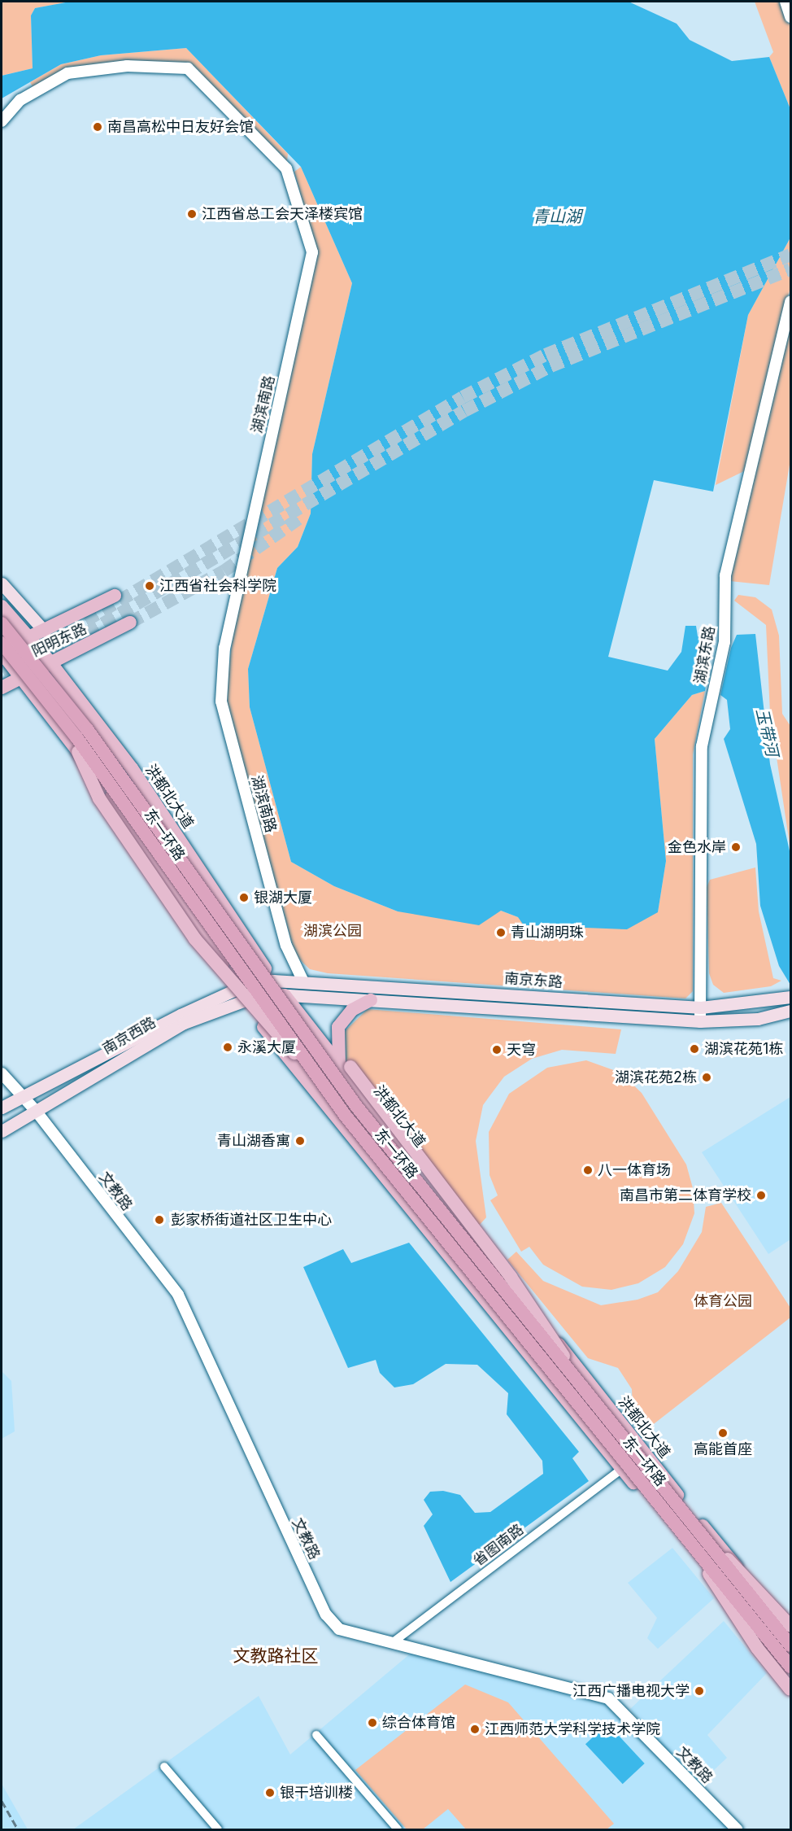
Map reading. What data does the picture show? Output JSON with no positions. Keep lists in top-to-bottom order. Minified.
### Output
{"streets":{"highway":["东一环路"],"main road":["阳明东路","洪都北大道","南京东路","南京西路"],"street":["湖滨南路","湖滨东路","文教路","省图南路"]},"crossings":[["湖滨南路","南京东路"],["阳明东路","洪都北大道"],["湖滨东路","南京东路"],["洪都北大道","东一环路"],["洪都北大道","南京东路"],["洪都北大道","南京西路"],["南京东路","南京西路"],["南京西路","文教路"],["文教路","省图南路"]],"districts":["文教路社区"],"water":["青山湖","玉带河"],"parks":["湖滨公园","体育公园"],"places":["南昌高松中日友好会馆","江西省总工会天泽楼宾馆","江西省社会科学院","金色水岸","银湖大厦","青山湖明珠","永溪大厦","湖滨花苑1栋","天穹","湖滨花苑2栋","青山湖香寓","八一体育场","南昌市第二体育学校","彭家桥街道社区卫生中心","高能首座","江西广播电视大学","综合体育馆","江西师范大学科学技术学院","银干培训楼"]}
